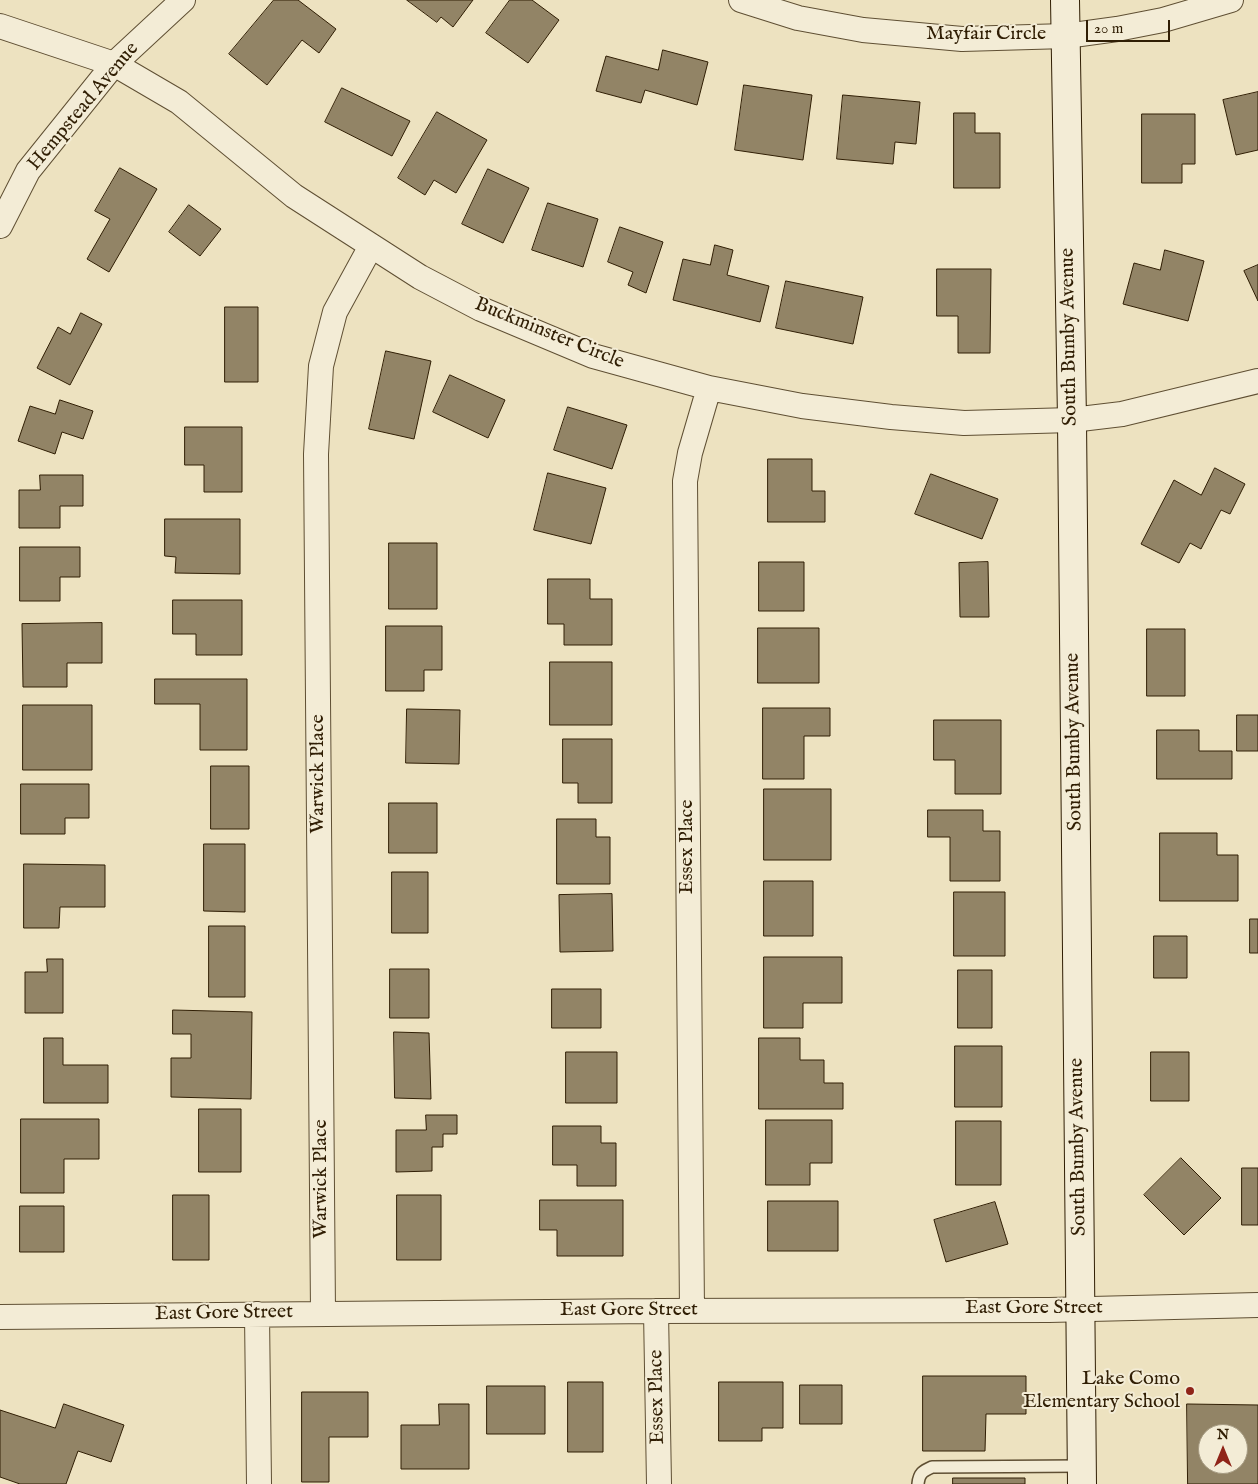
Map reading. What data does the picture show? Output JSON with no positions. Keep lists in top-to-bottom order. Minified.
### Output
{"streets":{"street":["Mayfair Circle","Hempstead Avenue","Buckminster Circle","South Bumby Avenue","Warwick Place","Essex Place","East Gore Street"]},"crossings":[["Mayfair Circle","South Bumby Avenue"],["Hempstead Avenue","Buckminster Circle"],["Buckminster Circle","South Bumby Avenue"],["Buckminster Circle","Warwick Place"],["Buckminster Circle","Essex Place"],["South Bumby Avenue","East Gore Street"],["Warwick Place","East Gore Street"],["Essex Place","East Gore Street"]],"places":["Lake Como Elementary School"],"scale_bar":"20 m","north":"top"}
